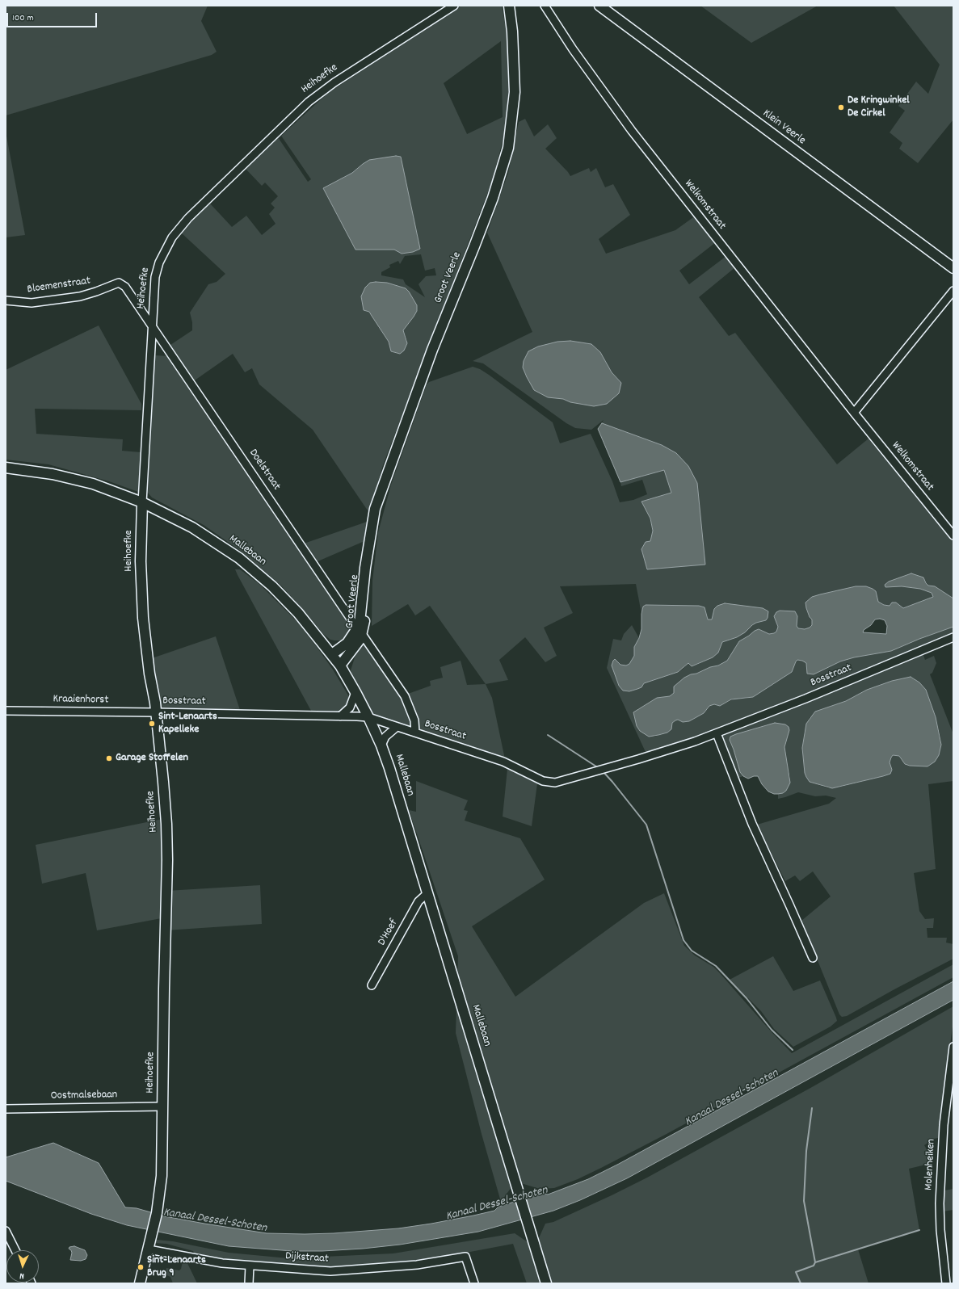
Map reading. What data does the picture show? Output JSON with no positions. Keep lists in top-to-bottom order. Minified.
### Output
{"streets":{"main road":["Heihoefke","Klein Veerle","Groot Veerle","Mallebaan"],"street":["Welkomstraat","Bloemenstraat","Doelstraat","Bosstraat","Kraaienhorst","D'Hoef","Oostmalsebaan","Molenheiken","Dijkstraat"]},"crossings":[["Heihoefke","Bloemenstraat"],["Heihoefke","Doelstraat"],["Heihoefke","Mallebaan"],["Heihoefke","Bosstraat"],["Heihoefke","Kraaienhorst"],["Heihoefke","Oostmalsebaan"],["Heihoefke","Dijkstraat"],["Groot Veerle","Doelstraat"],["Groot Veerle","Mallebaan"],["Bloemenstraat","Doelstraat"],["Doelstraat","Bosstraat"],["Mallebaan","Bosstraat"],["Mallebaan","D'Hoef"],["Bosstraat","Kraaienhorst"]],"water":["Kanaal Dessel-Schoten"],"places":["De Kringwinkel De Cirkel","Sint-Lenaarts Kapelleke","Garage Stoffelen","Sint-Lenaarts Brug 9"],"scale_bar":"100 m","north":"bottom"}
